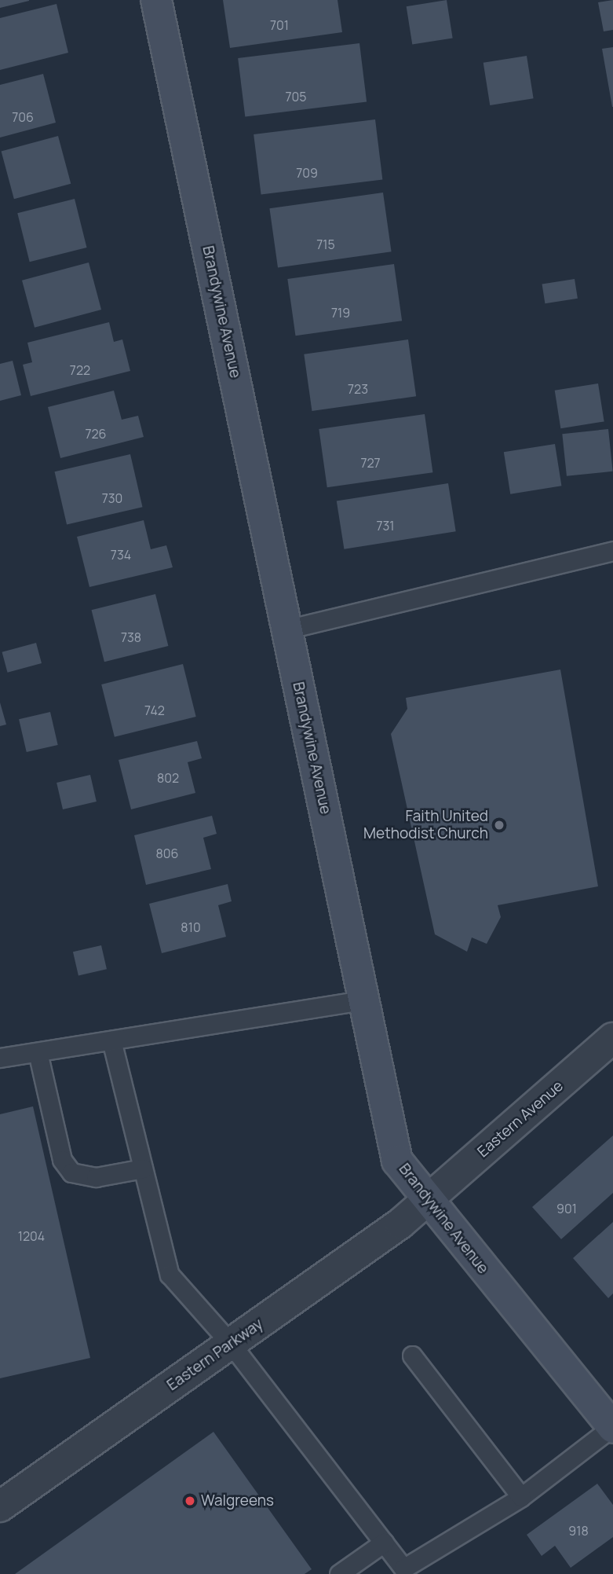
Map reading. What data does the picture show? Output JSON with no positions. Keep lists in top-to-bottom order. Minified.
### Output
{"streets":{"main road":["Brandywine Avenue"],"street":["Eastern Avenue","Eastern Parkway"]},"crossings":[["Brandywine Avenue","Eastern Avenue"],["Brandywine Avenue","Eastern Parkway"],["Eastern Avenue","Eastern Parkway"]],"places":["Faith United Methodist Church","Walgreens"],"house_numbers":["701","705","706","709","715","719","722","723","726","727","730","731","734","738","742","802","806","810","901","1204","918"]}
